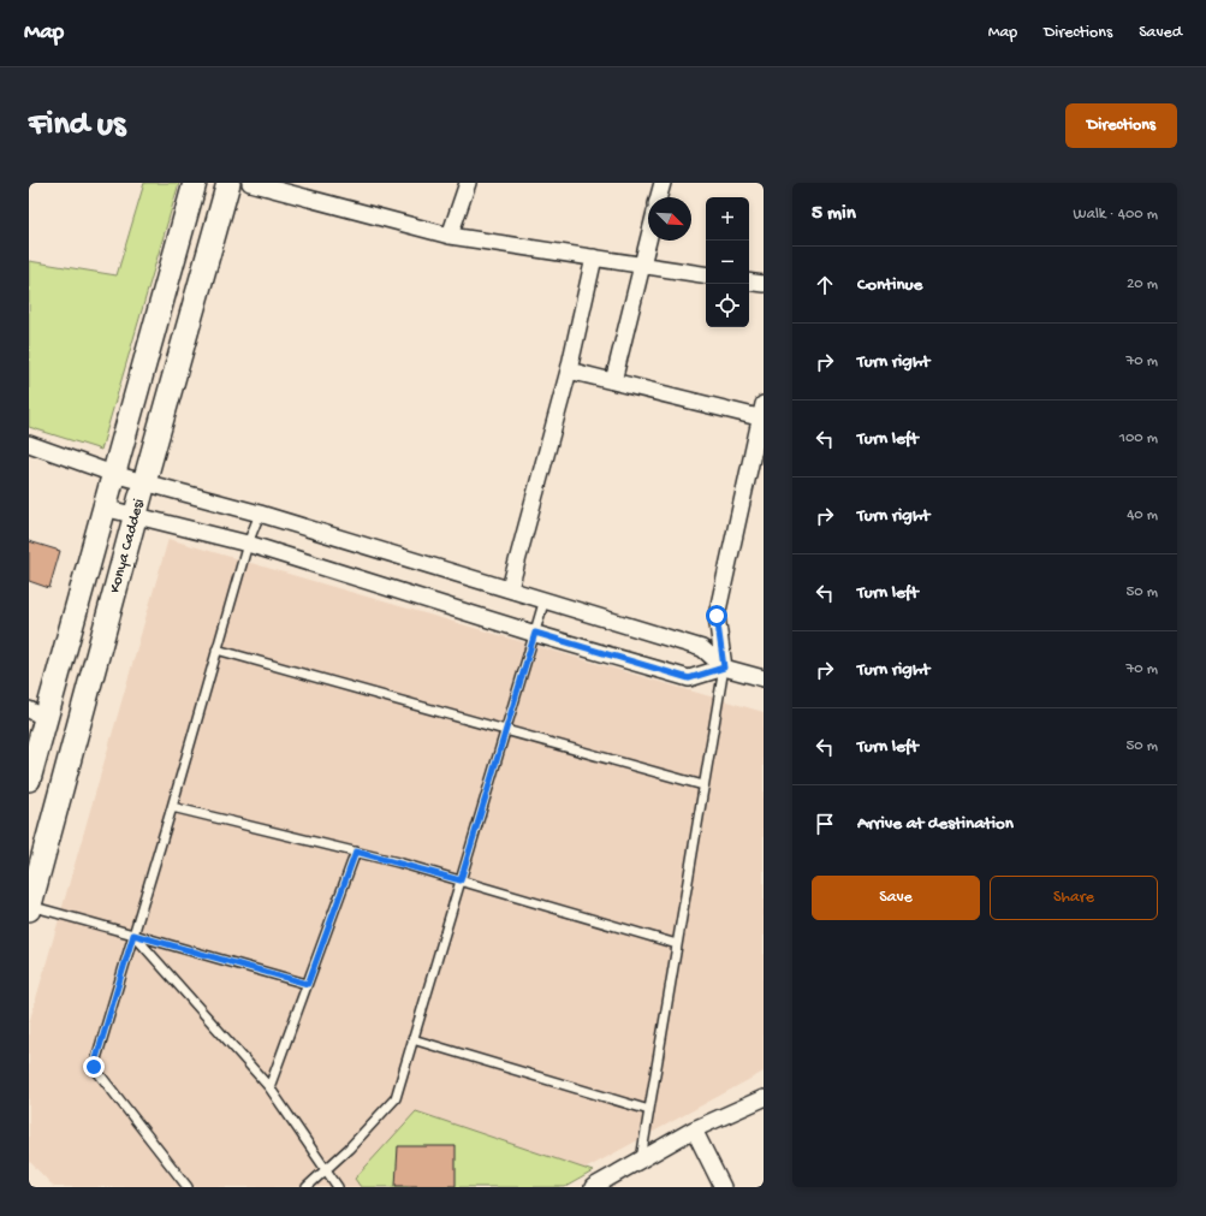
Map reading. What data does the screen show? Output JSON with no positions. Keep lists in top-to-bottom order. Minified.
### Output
{"streets":{"main road":["Konya Caddesi"]},"north":"bottom right","page":{"header":"Map","nav":["Map","Directions","Saved"],"buttons":["Directions",["Save","Share"]],"title":"Find us","heading":["5 min","Walk · 400 m"],"map_buttons":["+","−"],"list":[["Continue","20 m"],["Turn right","70 m"],["Turn left","100 m"],["Turn right","40 m"],["Turn left","50 m"],["Turn right","70 m"],["Turn left","50 m"],"Arrive at destination"]}}
